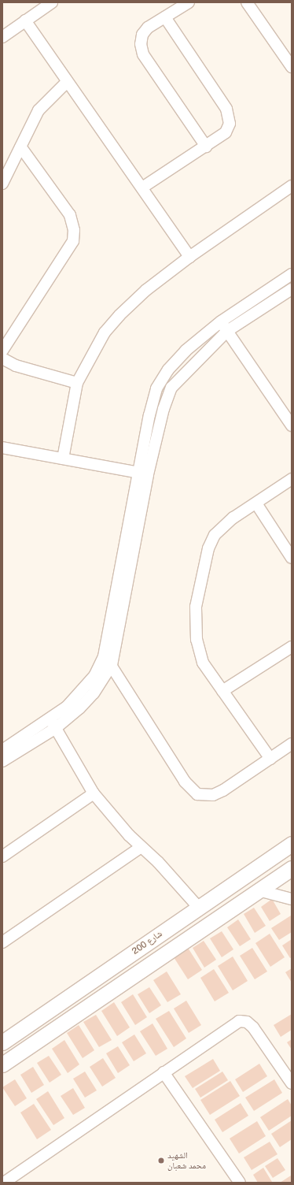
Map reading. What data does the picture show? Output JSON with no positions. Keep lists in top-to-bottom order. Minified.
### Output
{"streets":{"street":["شارع 200"]},"places":["الشهيد محمد شعبان"]}
